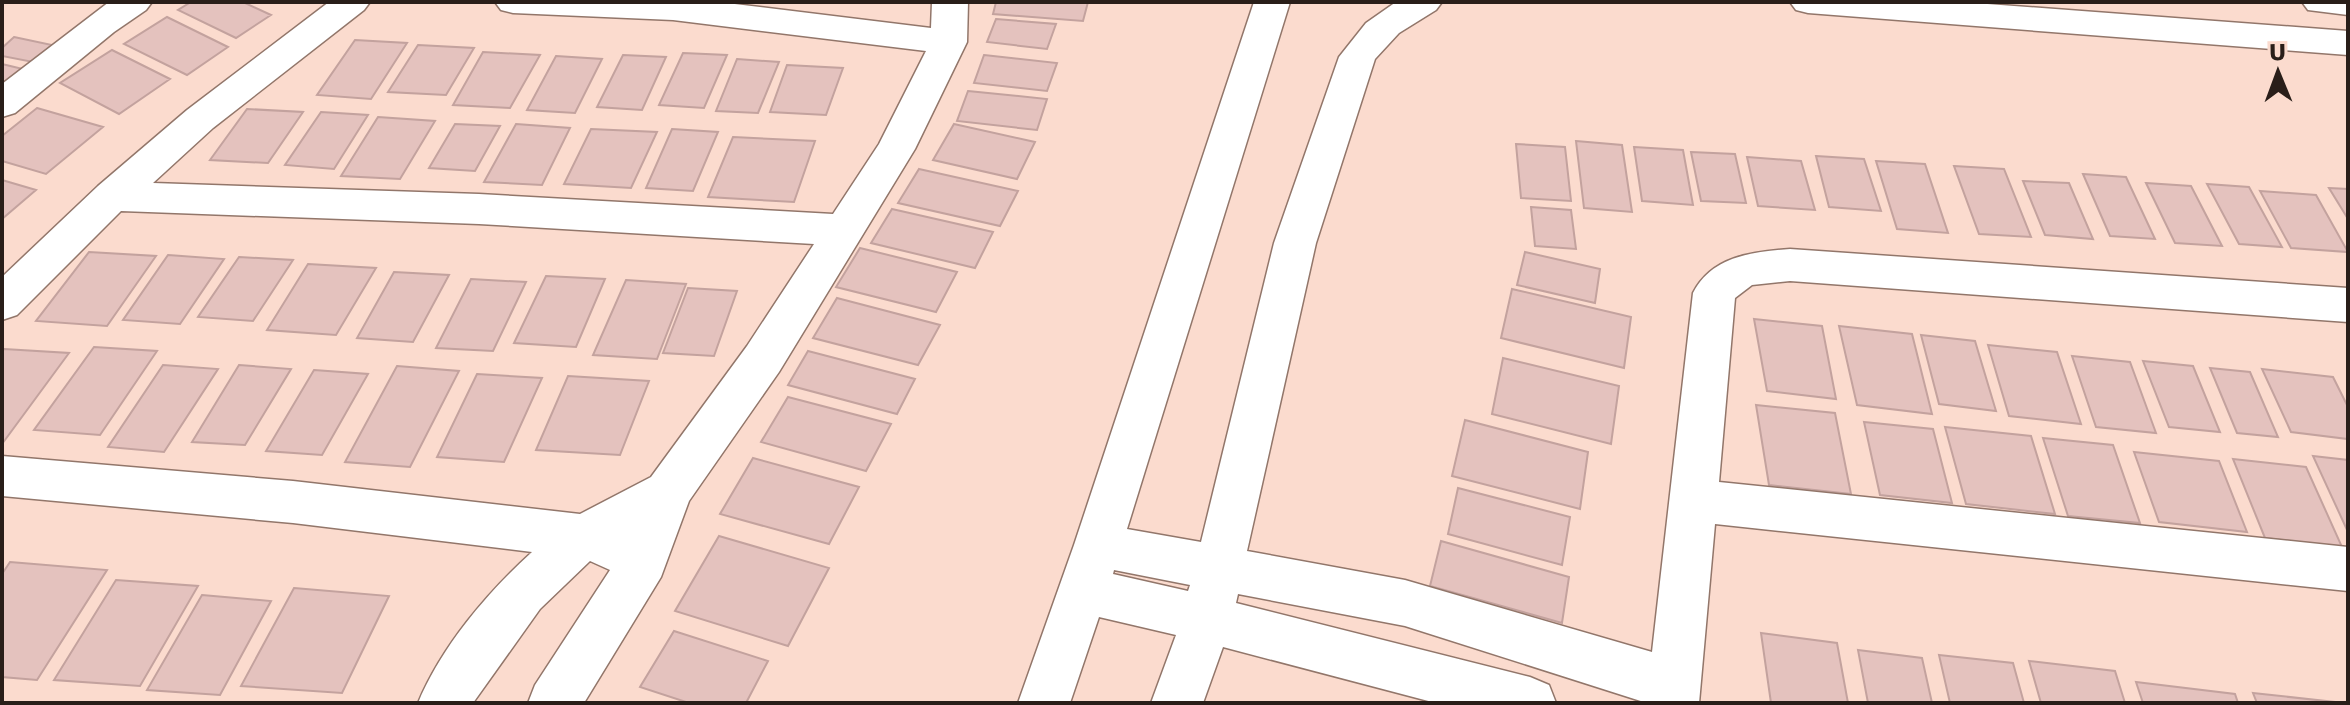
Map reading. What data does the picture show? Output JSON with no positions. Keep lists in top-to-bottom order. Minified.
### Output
{"north":"top"}
